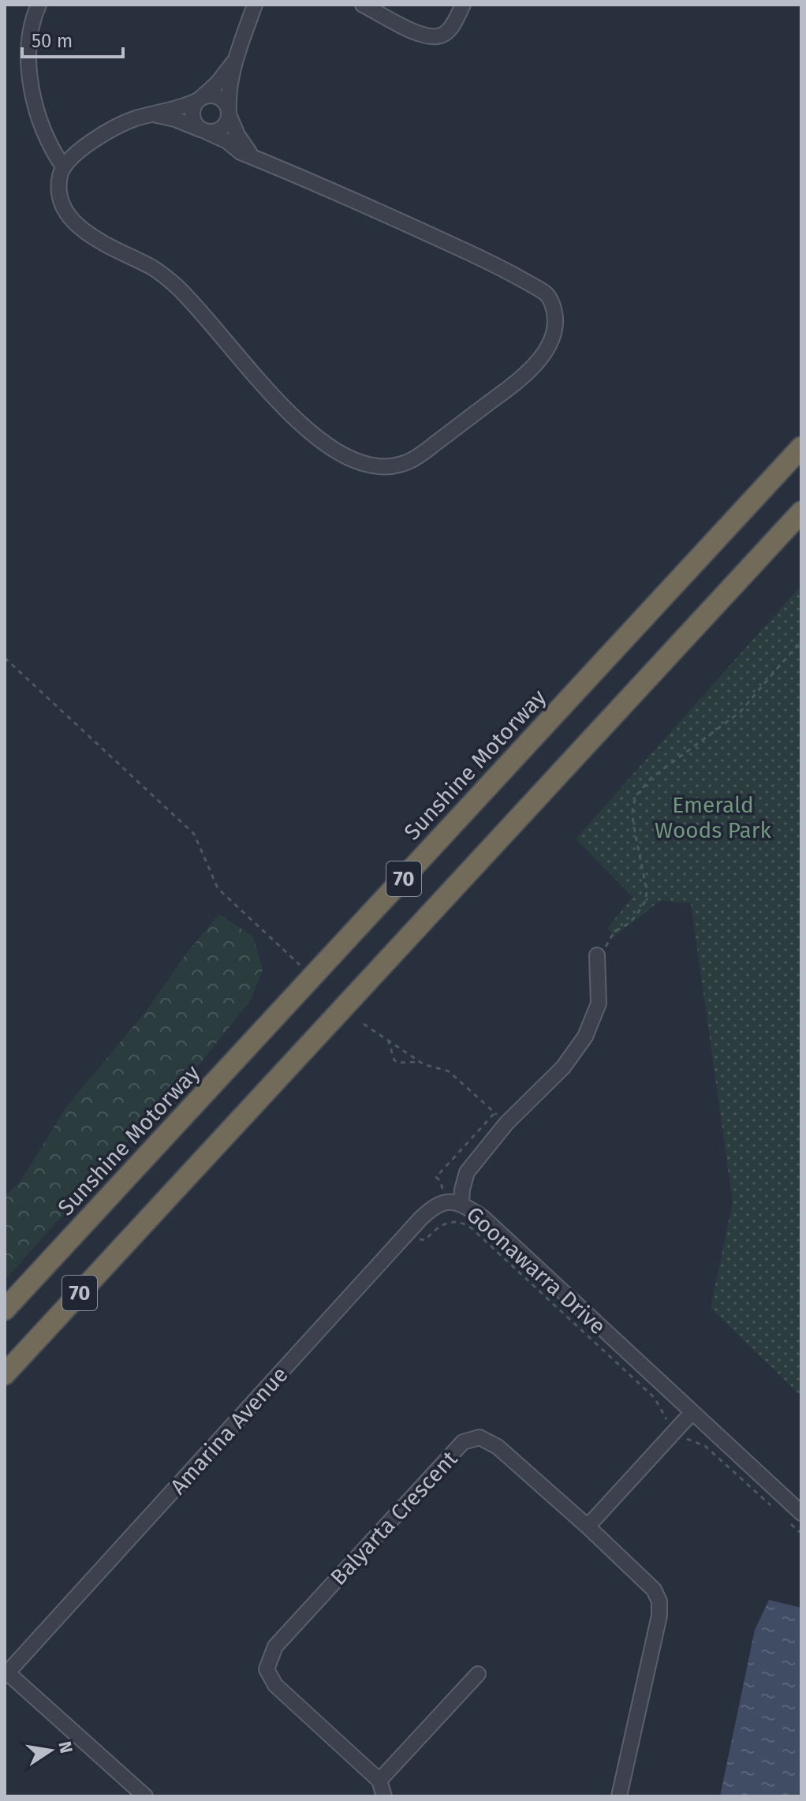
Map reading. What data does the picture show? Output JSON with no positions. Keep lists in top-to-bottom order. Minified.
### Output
{"streets":{"highway":["Sunshine Motorway","70"],"street":["Goonawarra Drive","Amarina Avenue","Balyarta Crescent"]},"crossings":[["Goonawarra Drive","Amarina Avenue"]],"parks":["Emerald Woods Park"],"scale_bar":"50 m","north":"right"}
